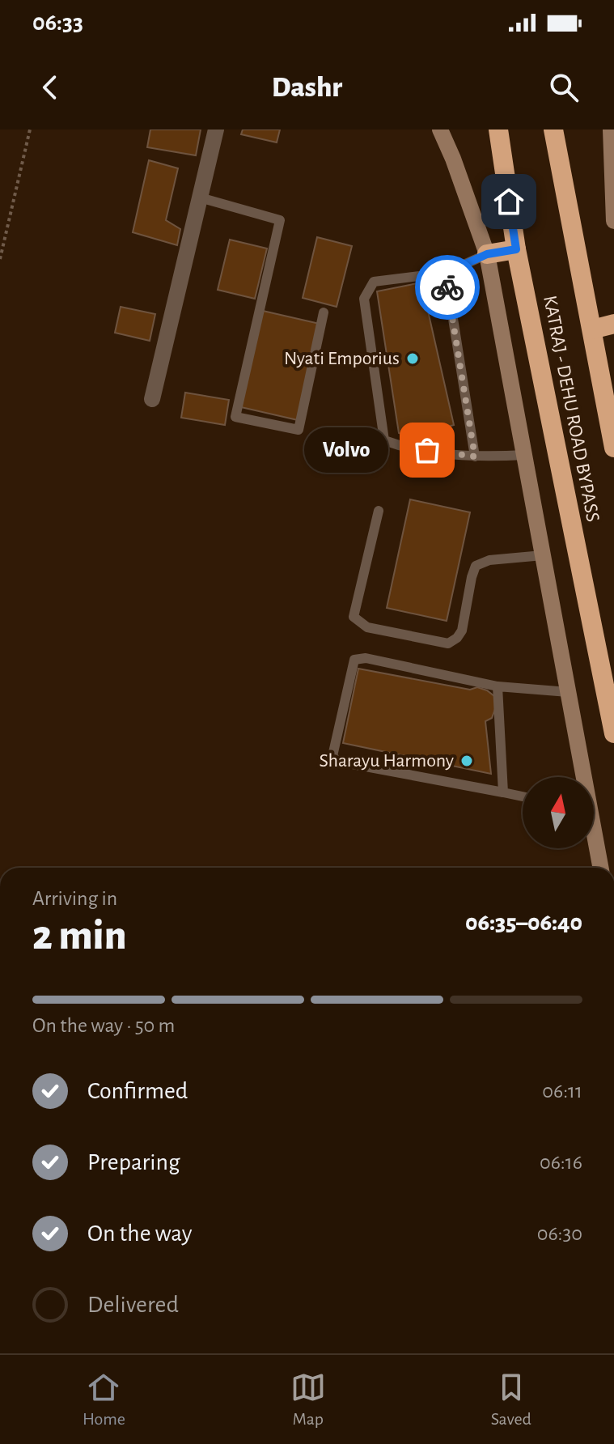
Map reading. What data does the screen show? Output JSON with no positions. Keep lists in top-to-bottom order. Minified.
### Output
{"streets":{"highway":["KATRAJ - DEHU ROAD BYPASS"]},"places":["Nyati Emporius","Volvo","Sharayu Harmony"],"north":"top","page":{"status":"06:33","header":"Dashr","bubble":"Volvo","heading":["2 min","Arriving in","06:35–06:40"],"bar":"On the way · 50 m","list":[["Confirmed","06:11"],["Preparing","06:16"],["On the way","06:30"],"Delivered"],"tabs":["Home","Map","Saved"]}}
